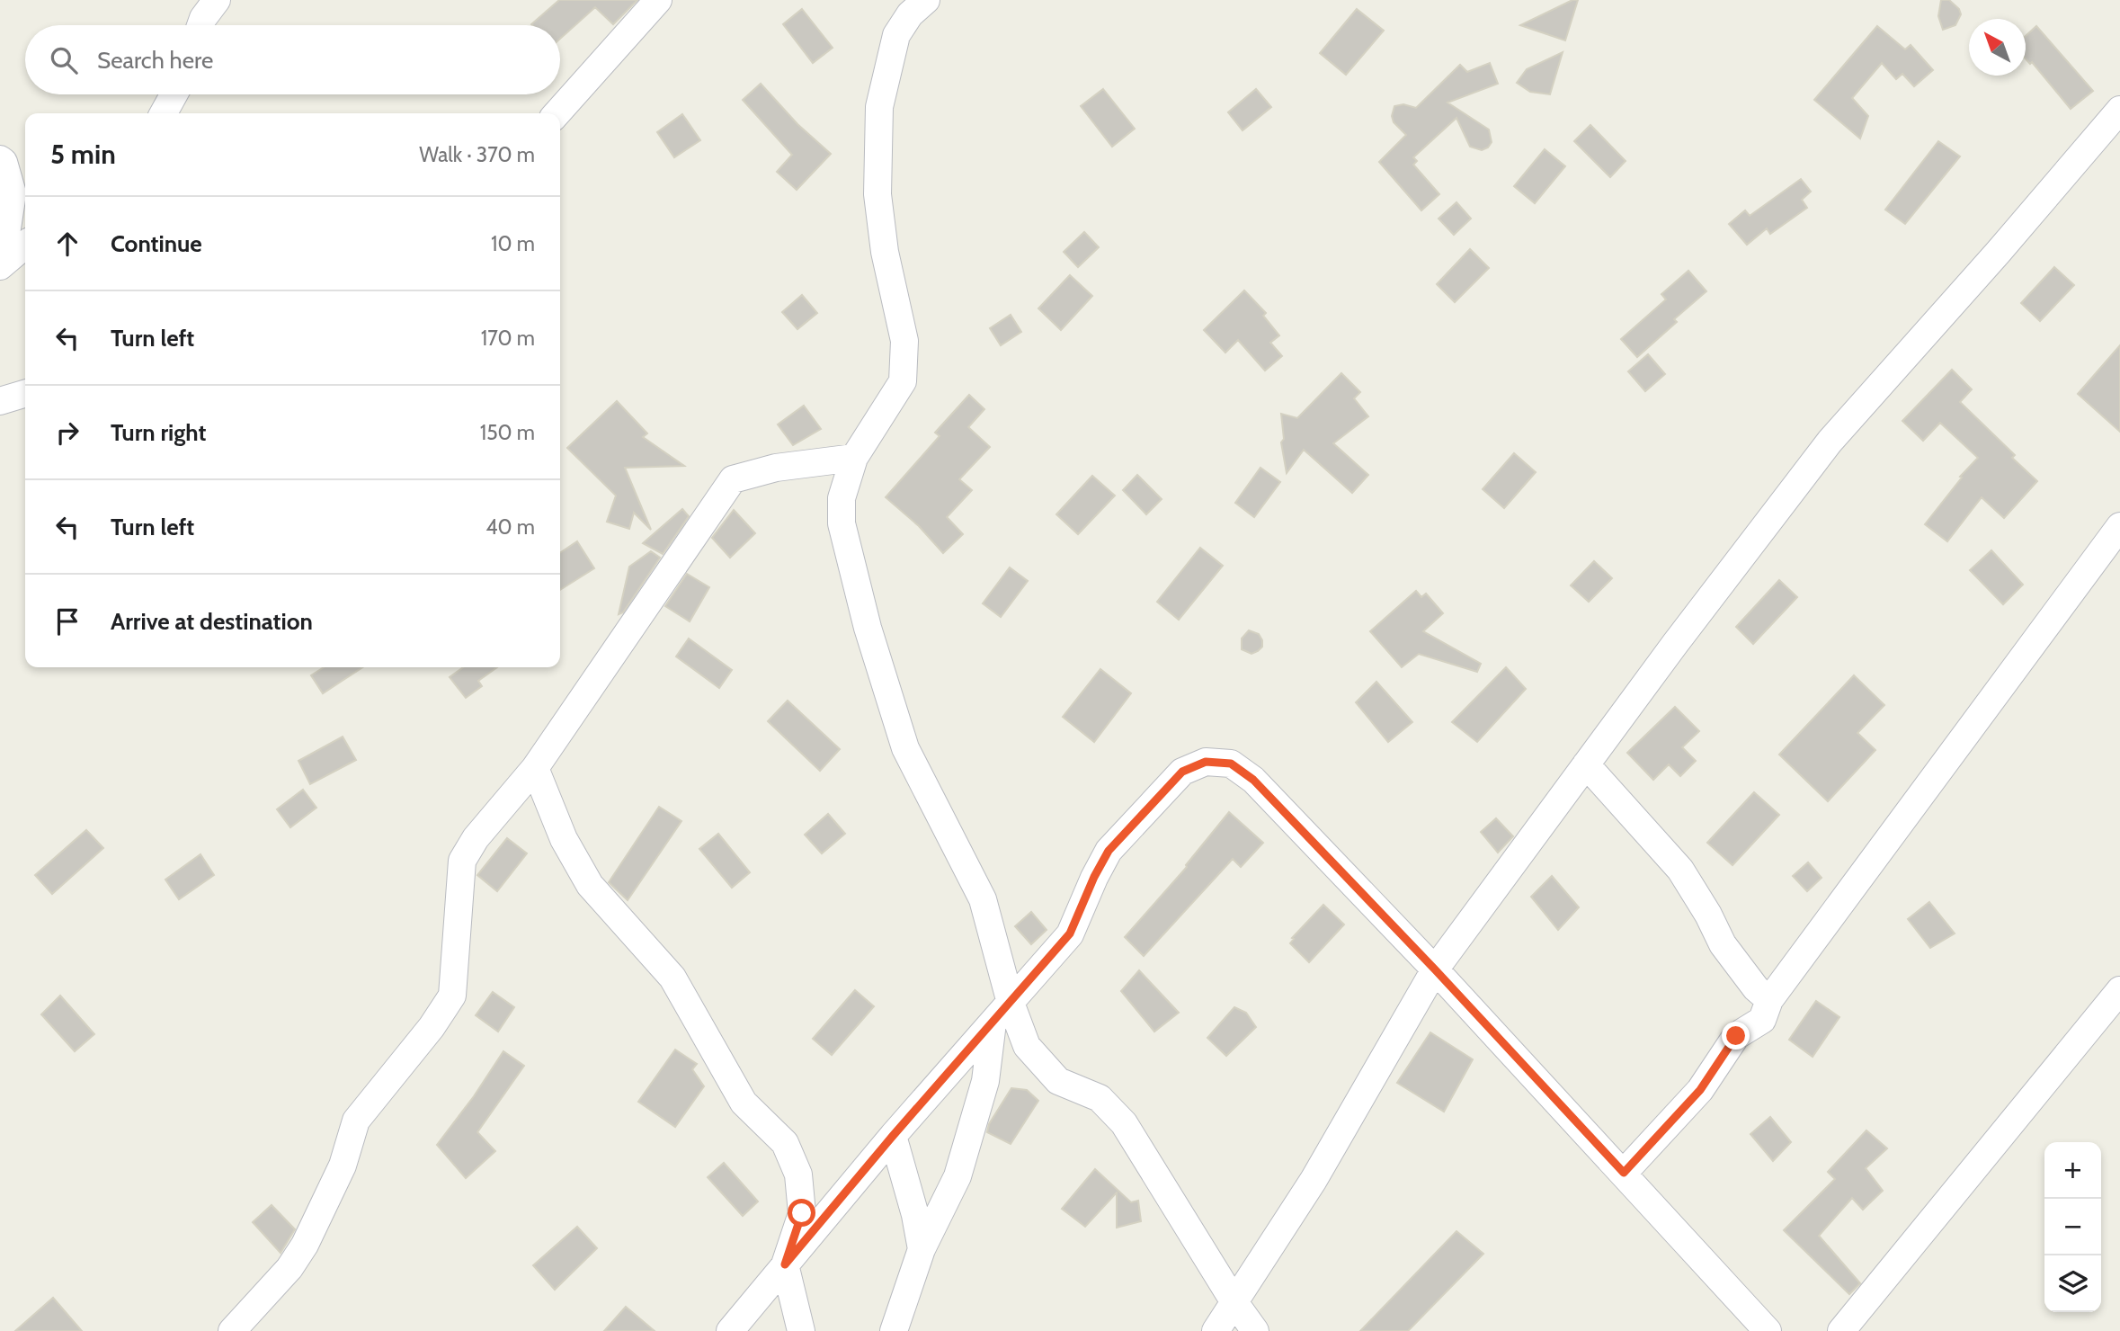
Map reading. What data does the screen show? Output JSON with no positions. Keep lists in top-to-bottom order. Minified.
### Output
{"north":"top left","page":{"search":"Search here","heading":["5 min","Walk · 370 m"],"list":[["Continue","10 m"],["Turn left","170 m"],["Turn right","150 m"],["Turn left","40 m"],"Arrive at destination"],"map_buttons":["+","−"]}}
